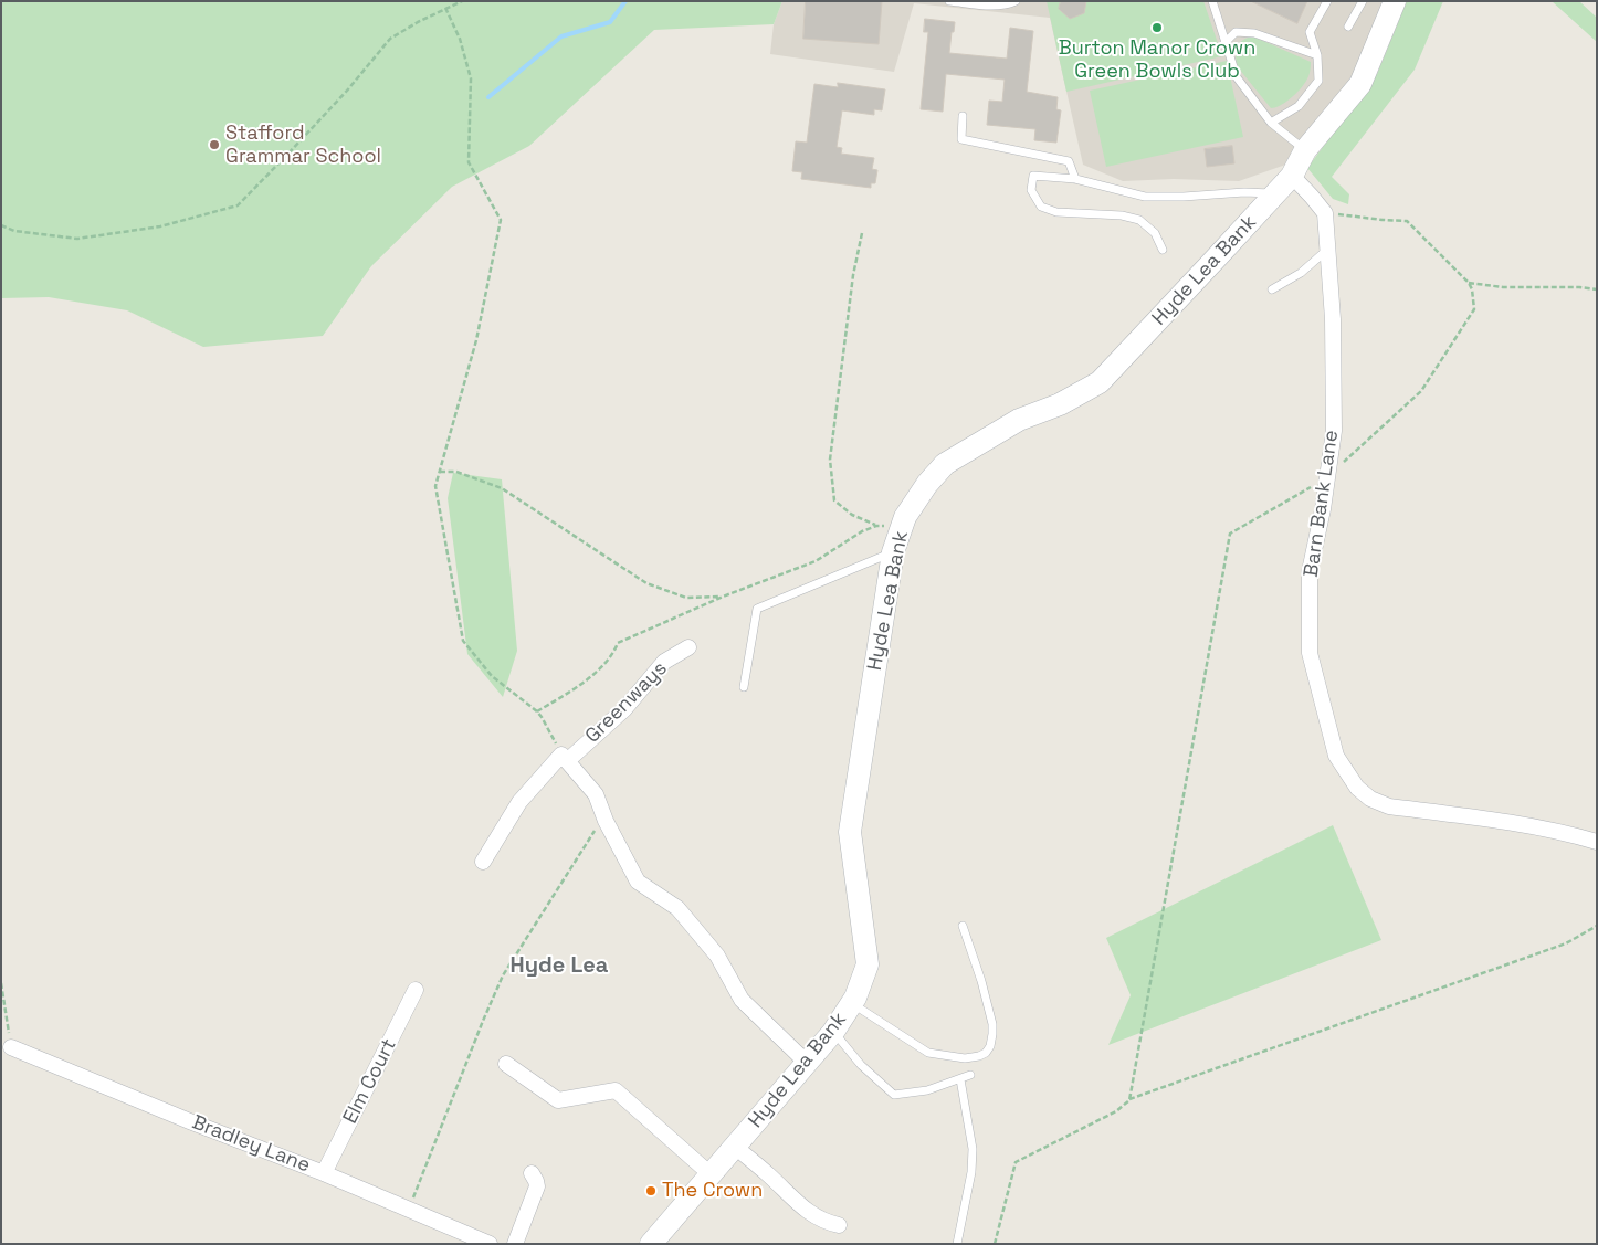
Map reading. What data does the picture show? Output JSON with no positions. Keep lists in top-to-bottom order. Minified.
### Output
{"streets":{"street":["Hyde Lea Bank","Barn Bank Lane","Greenways","Elm Court","Bradley Lane"]},"crossings":[["Elm Court","Bradley Lane"]],"districts":["Hyde Lea"],"places":["Burton Manor Crown Green Bowls Club","Stafford Grammar School","The Crown"]}
